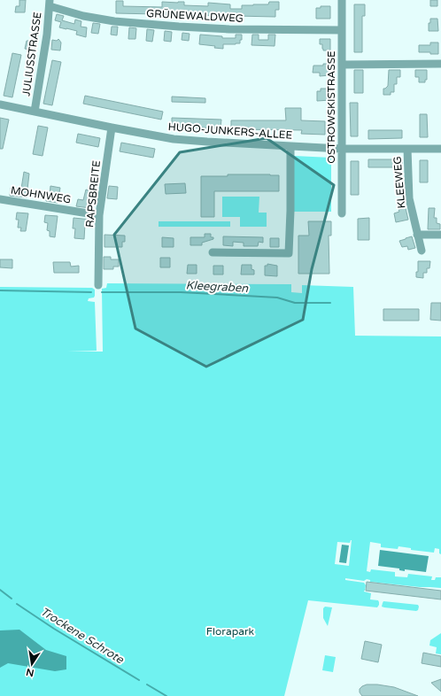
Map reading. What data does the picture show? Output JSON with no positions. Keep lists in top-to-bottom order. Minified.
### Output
{"streets":{"street":["GRÜNEWALDWEG","JULIUSSTRASSE","OSTROWSKISTRASSE","HUGO-JUNKERS-ALLEE","KLEEWEG","RAPSBREITE","MOHNWEG"]},"crossings":[["GRÜNEWALDWEG","JULIUSSTRASSE"],["GRÜNEWALDWEG","OSTROWSKISTRASSE"],["JULIUSSTRASSE","HUGO-JUNKERS-ALLEE"],["OSTROWSKISTRASSE","HUGO-JUNKERS-ALLEE"],["HUGO-JUNKERS-ALLEE","KLEEWEG"],["HUGO-JUNKERS-ALLEE","RAPSBREITE"],["RAPSBREITE","MOHNWEG"]],"water":["Kleegraben","Trockene Schrote"],"parks":["Florapark"],"north":"bottom"}
